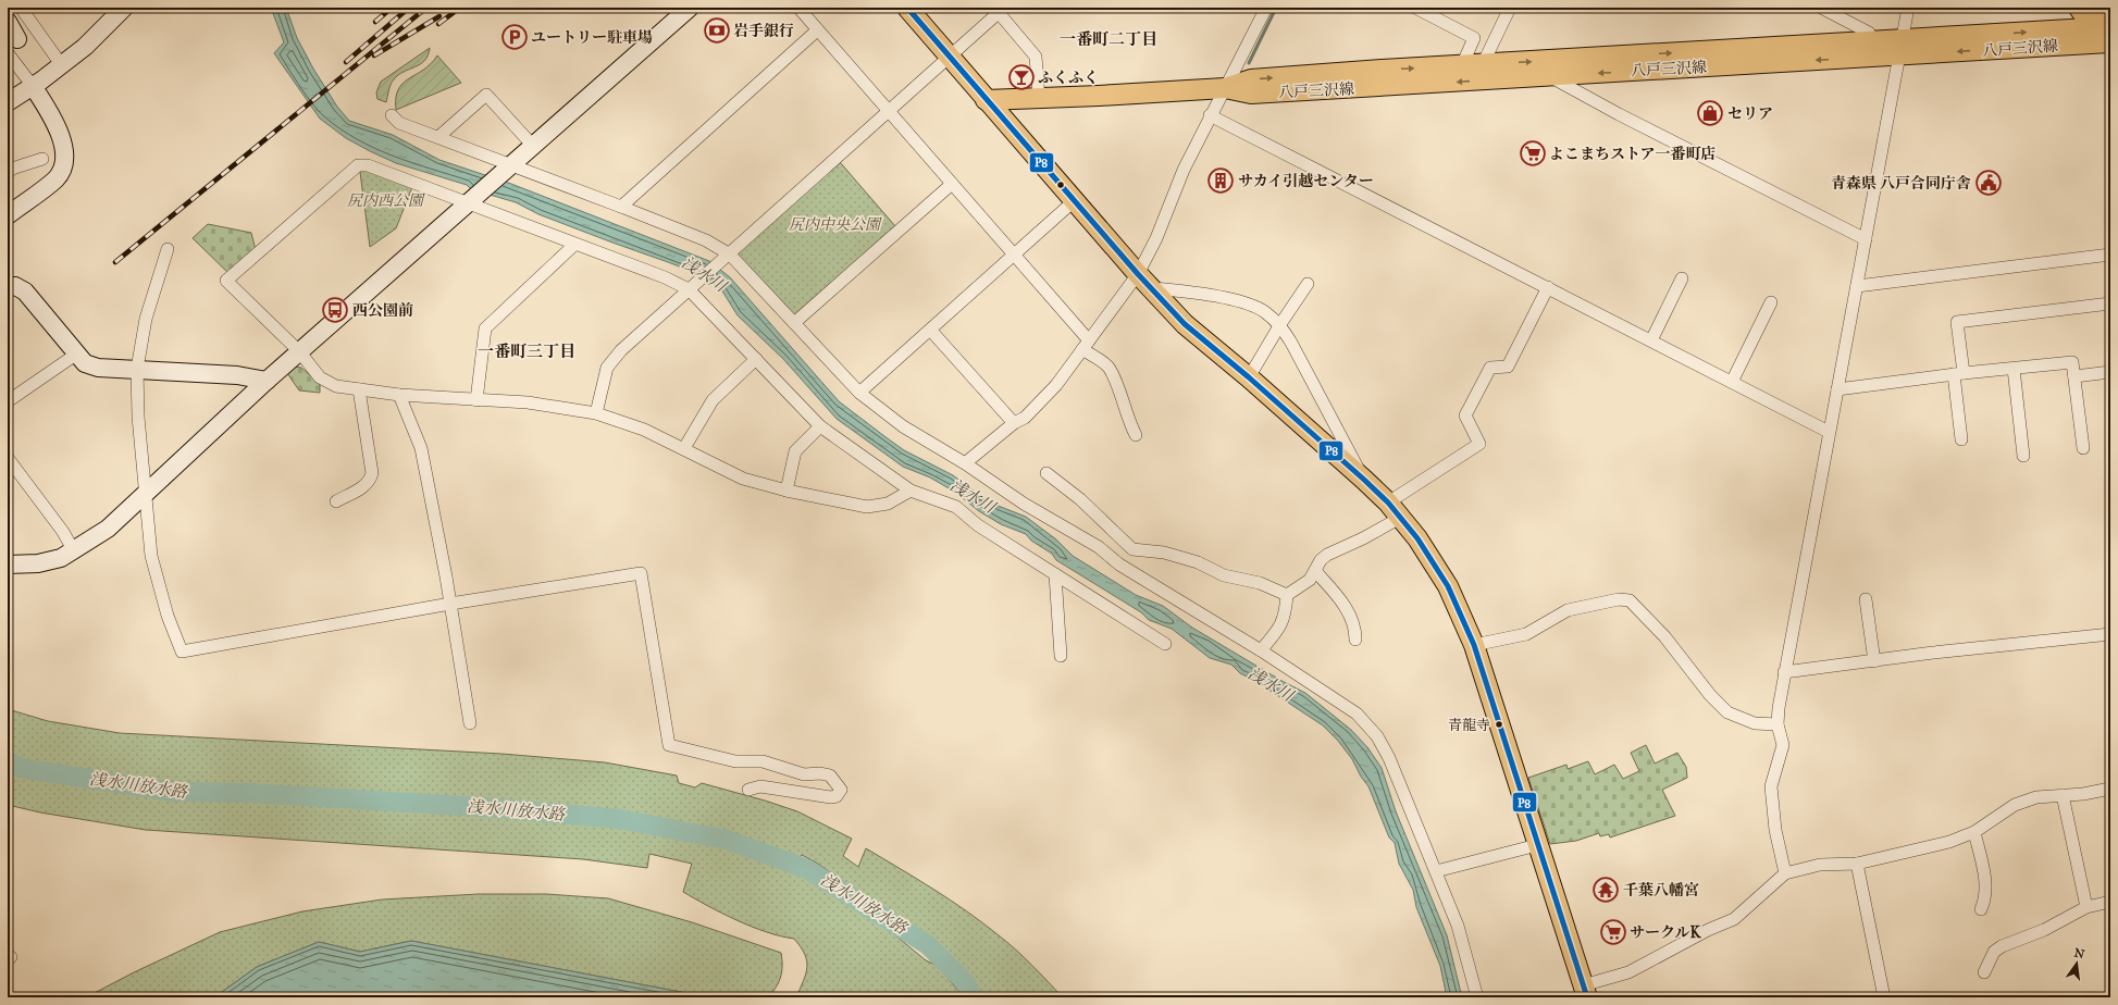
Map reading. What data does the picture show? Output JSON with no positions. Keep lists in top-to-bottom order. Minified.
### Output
{"streets":{"main road":["八戸三沢線"]},"districts":["一番町二丁目","一番町三丁目"],"water":["浅水川","浅水川放水路"],"parks":["尻内西公園","尻内中央公園"],"places":{"bank":["岩手銀行"],"parking":["ユートリー駐車場"],"bar":["ふくふく"],"shop":["セリア"],"supermarket":["よこまちストア一番町店","サークルK"],"building":["サカイ引越センター"],"public building":["青森県 八戸合同庁舎"],"bus stop":["西公園前"],"other":["青龍寺"],"temple":["千葉八幡宮"]},"lines":["transit line P8"],"north":"top"}
